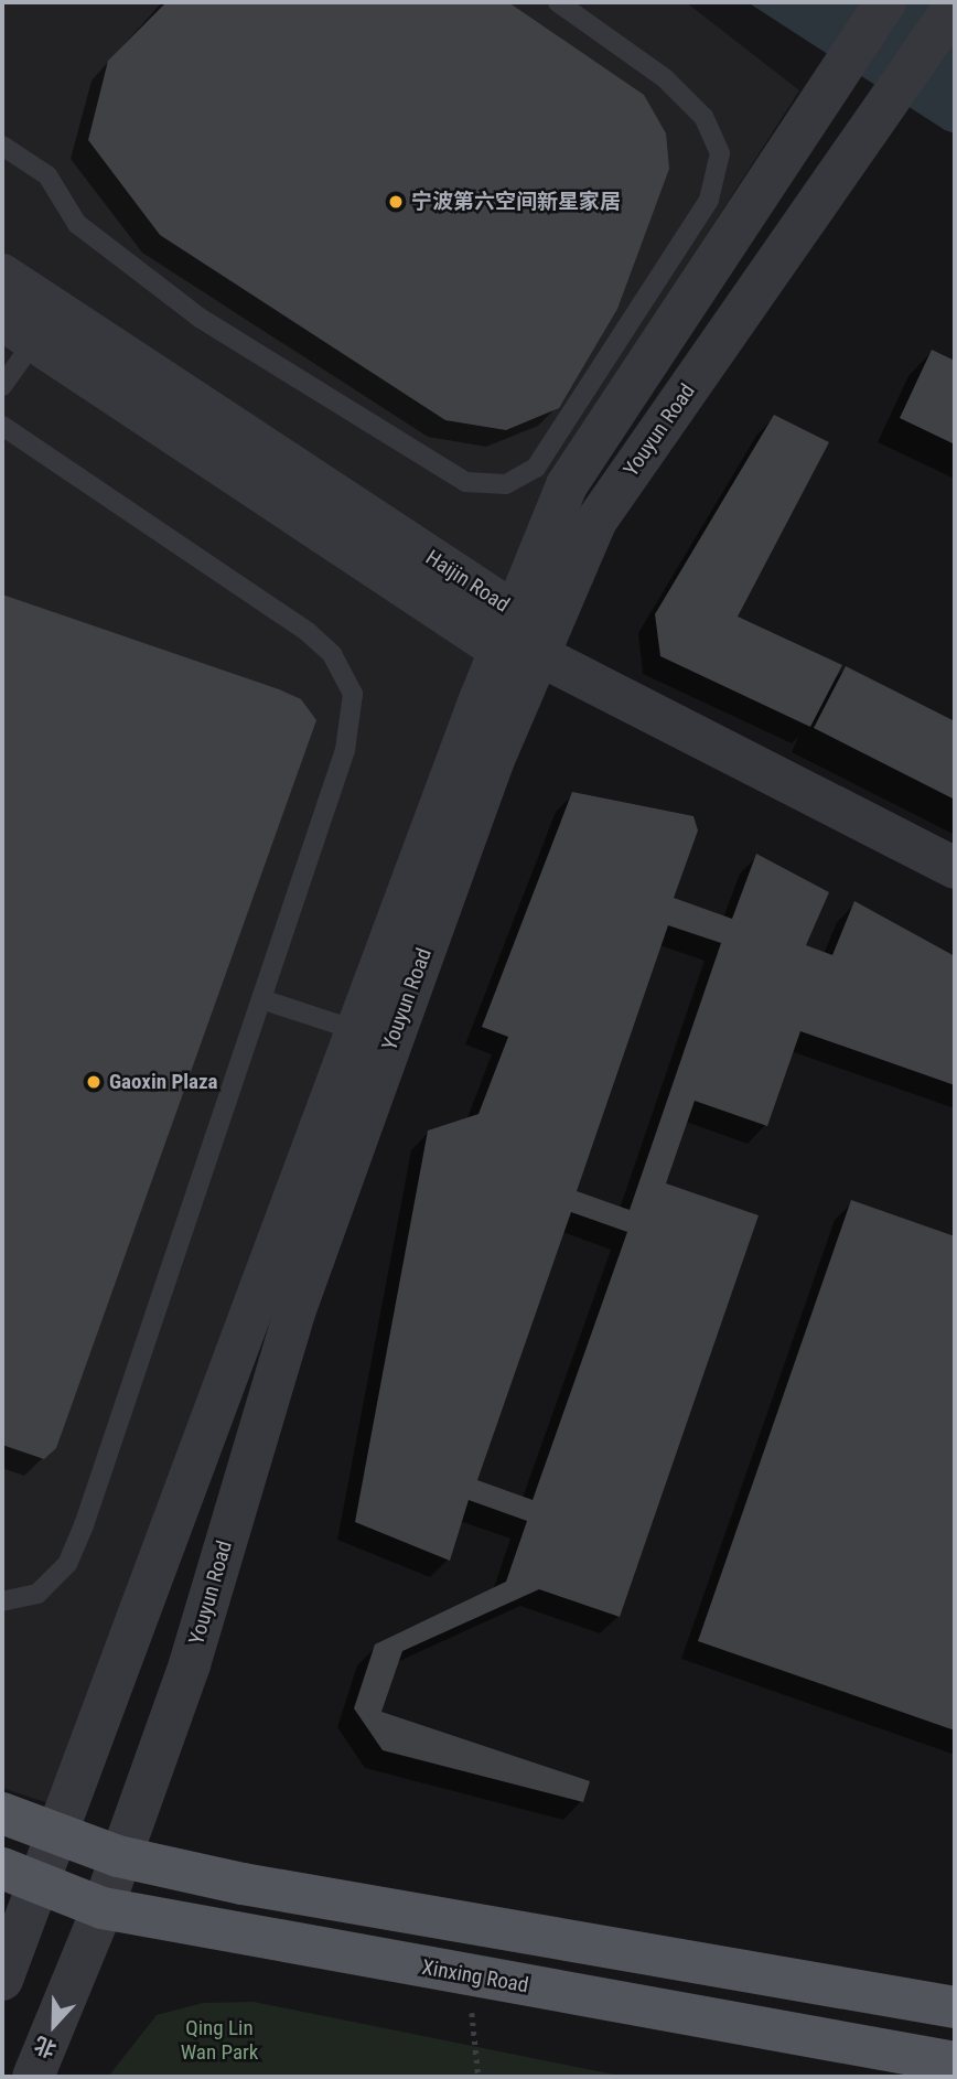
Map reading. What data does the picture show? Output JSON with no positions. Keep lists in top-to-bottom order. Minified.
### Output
{"streets":{"main road":["Xinxing Road"],"street":["Youyun Road","Haijin Road"]},"crossings":[["Youyun Road","Haijin Road"],["Youyun Road","Xinxing Road"]],"parks":["Qing Lin Wan Park"],"places":["宁波第六空间新星家居","Gaoxin Plaza"],"north":"bottom"}
